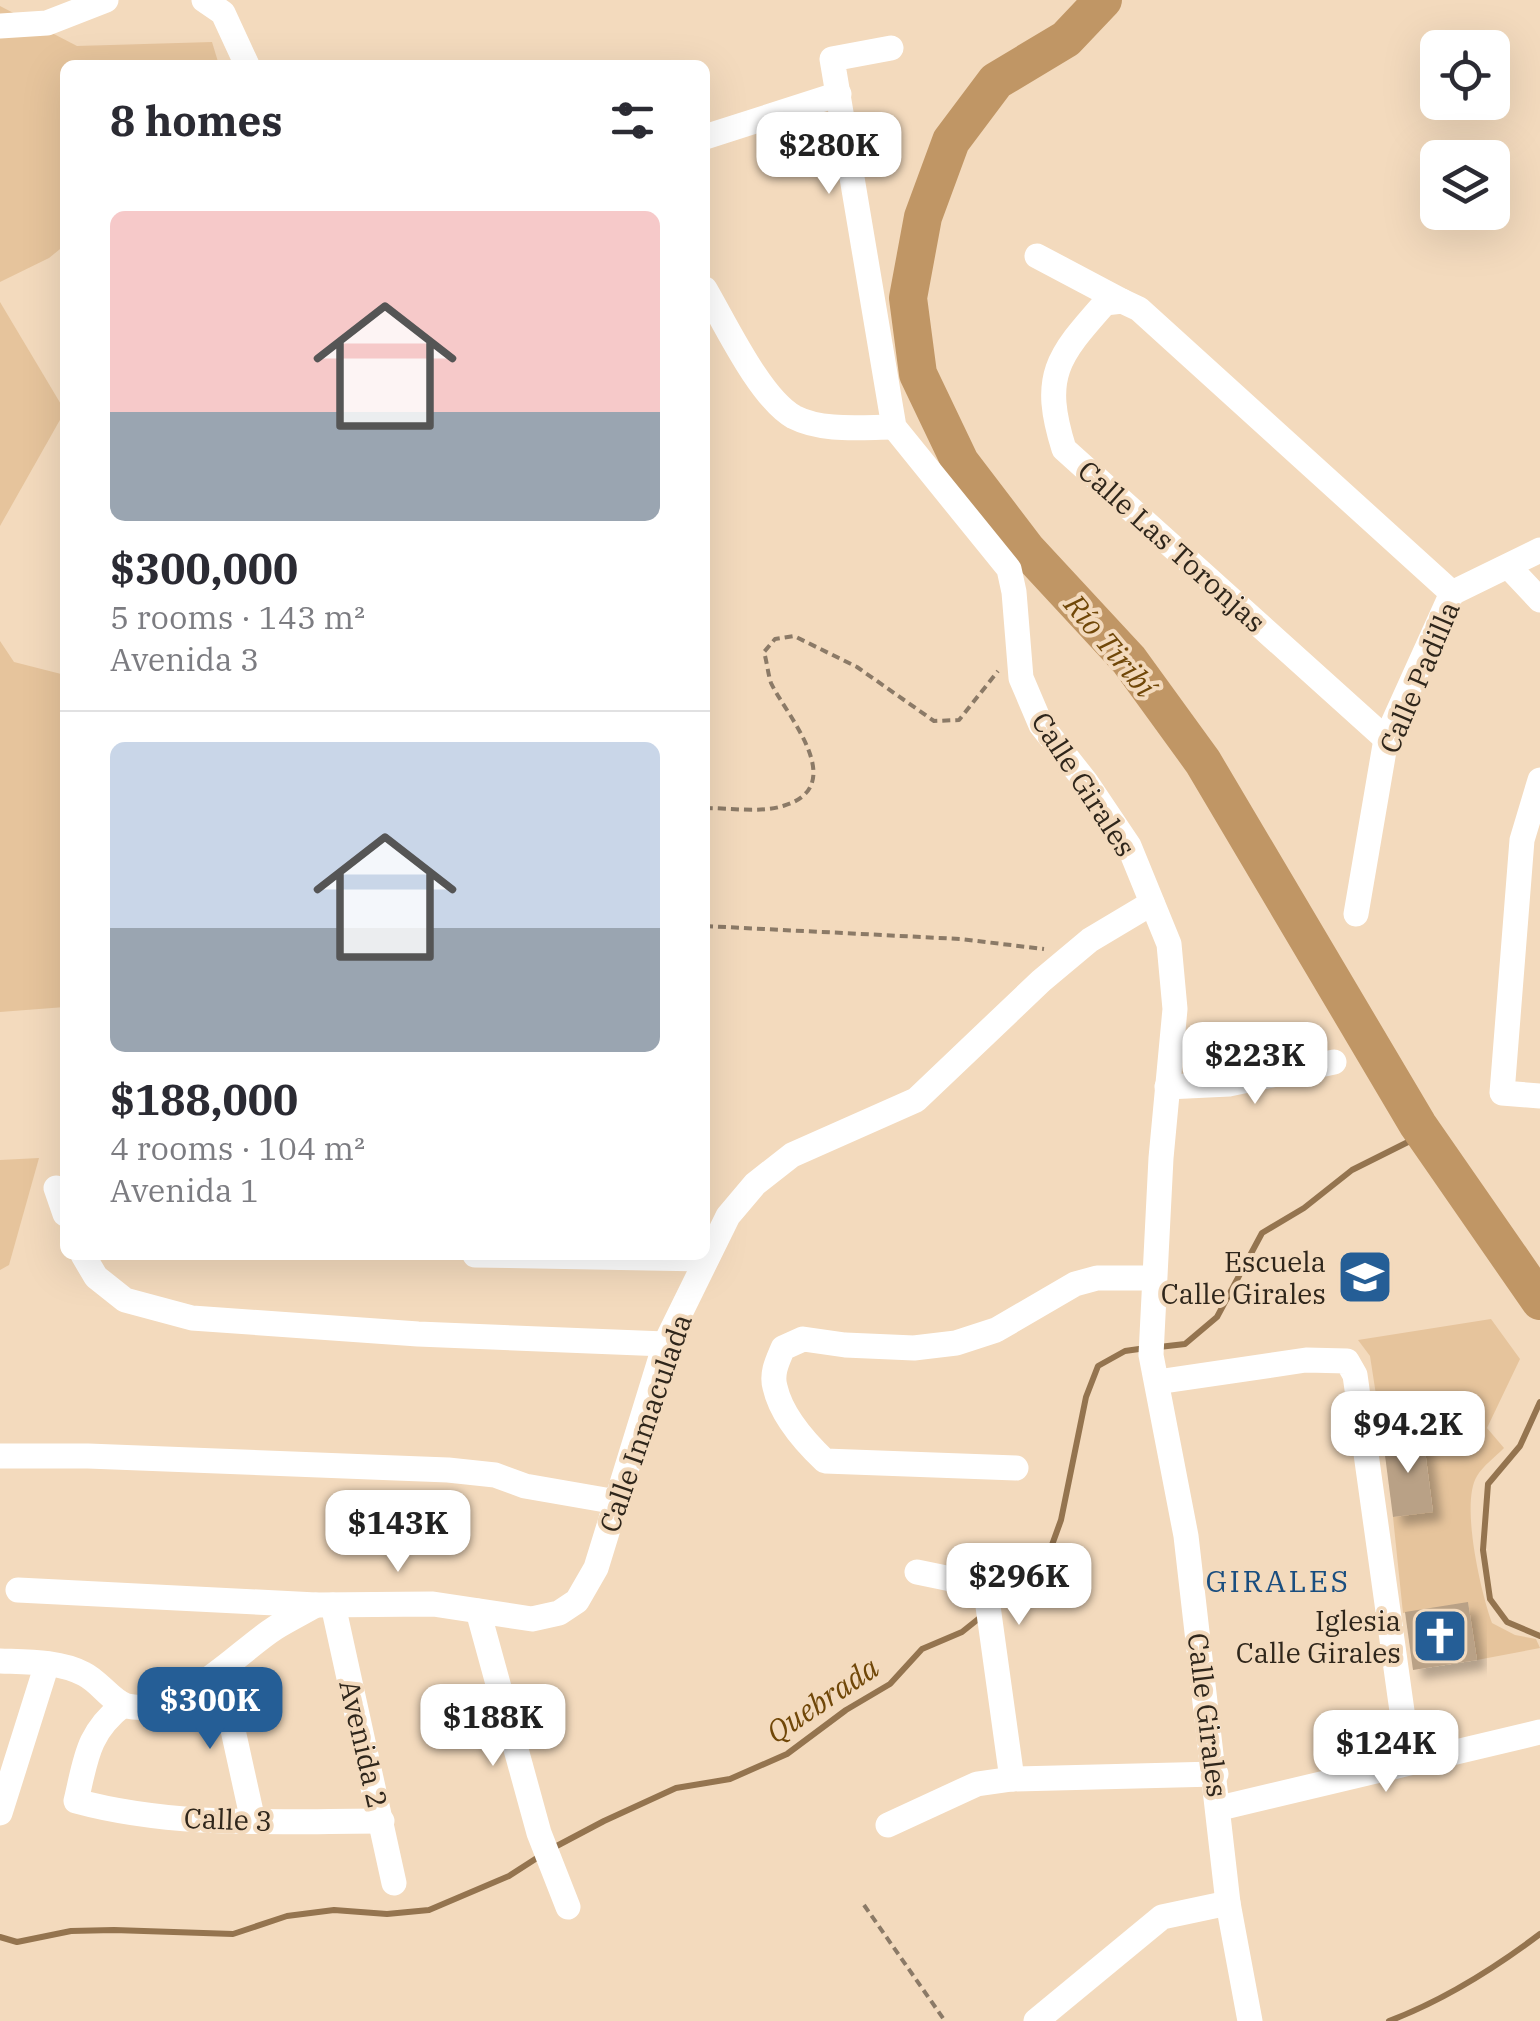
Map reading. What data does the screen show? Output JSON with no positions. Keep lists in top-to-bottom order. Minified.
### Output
{"streets":{"street":["Calle Las Toronjas","Calle Padilla","Calle Girales","Calle Inmaculada","Avenida 2","Calle 3"]},"crossings":[["Calle Las Toronjas","Calle Padilla"],["Calle Girales","Calle Inmaculada"],["Calle Inmaculada","Avenida 2"],["Avenida 2","Calle 3"]],"districts":["GIRALES"],"water":["Río Tiribí","Quebrada"],"places":{"school or university":["Escuela Calle Girales"],"church":["Iglesia Calle Girales"]},"page":{"heading":"8 homes","price":["$280K","$223K","$94.2K","$143K","$296K","$300K","$188K","$124K"],"list":[{"name":"$300,000","note":"5 rooms · 143 m² · Avenida 3"},{"name":"$188,000","note":"4 rooms · 104 m² · Avenida 1"}]}}
